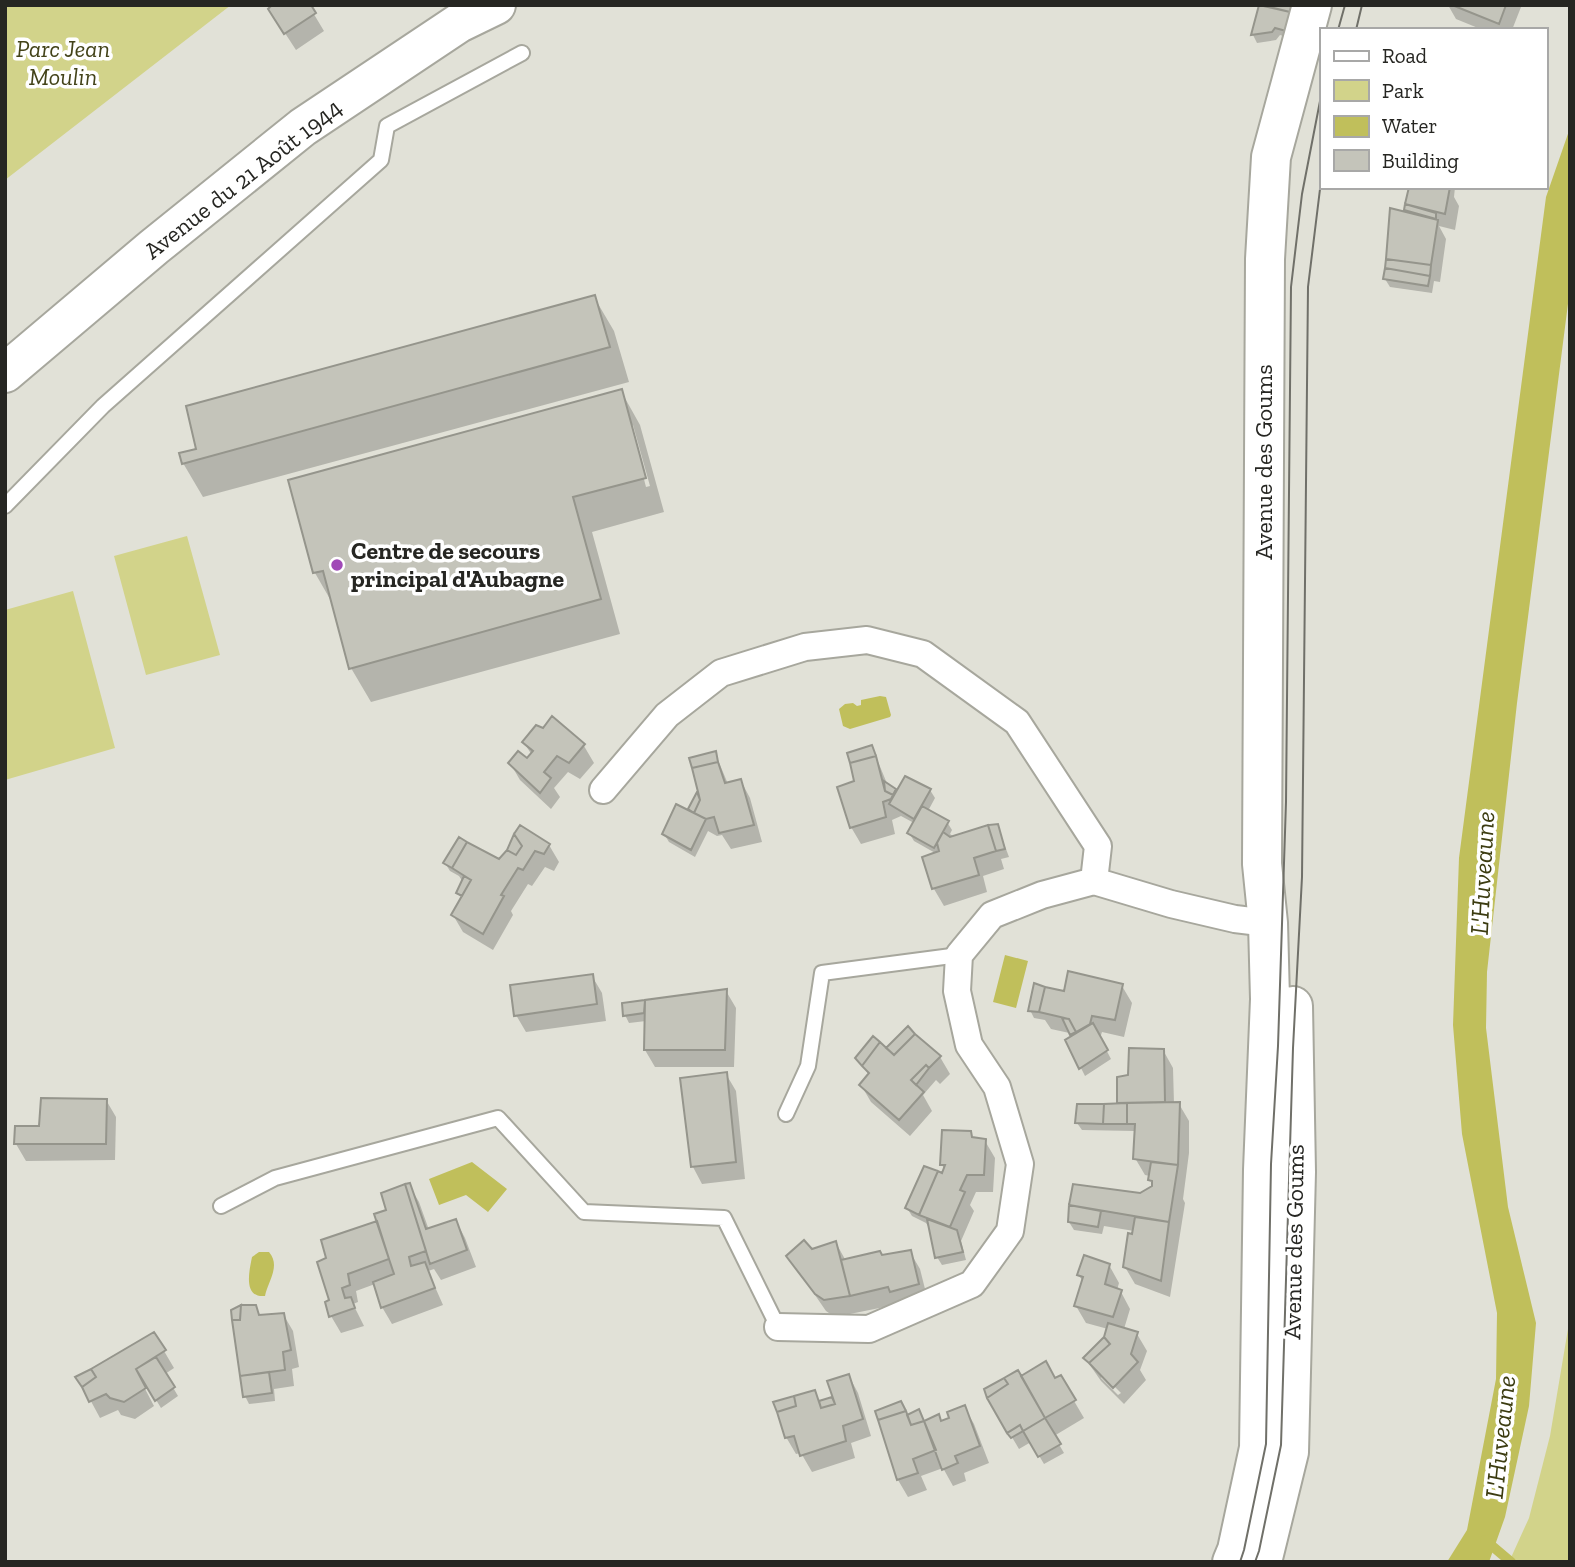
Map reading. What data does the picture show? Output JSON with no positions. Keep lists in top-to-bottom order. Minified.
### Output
{"streets":{"main road":["Avenue du 21 Août 1944","Avenue des Goums"]},"water":["L'Huveaune"],"parks":["Parc Jean Moulin"],"places":["Centre de secours principal d'Aubagne"],"legend":["Road","Park","Water","Building"]}
